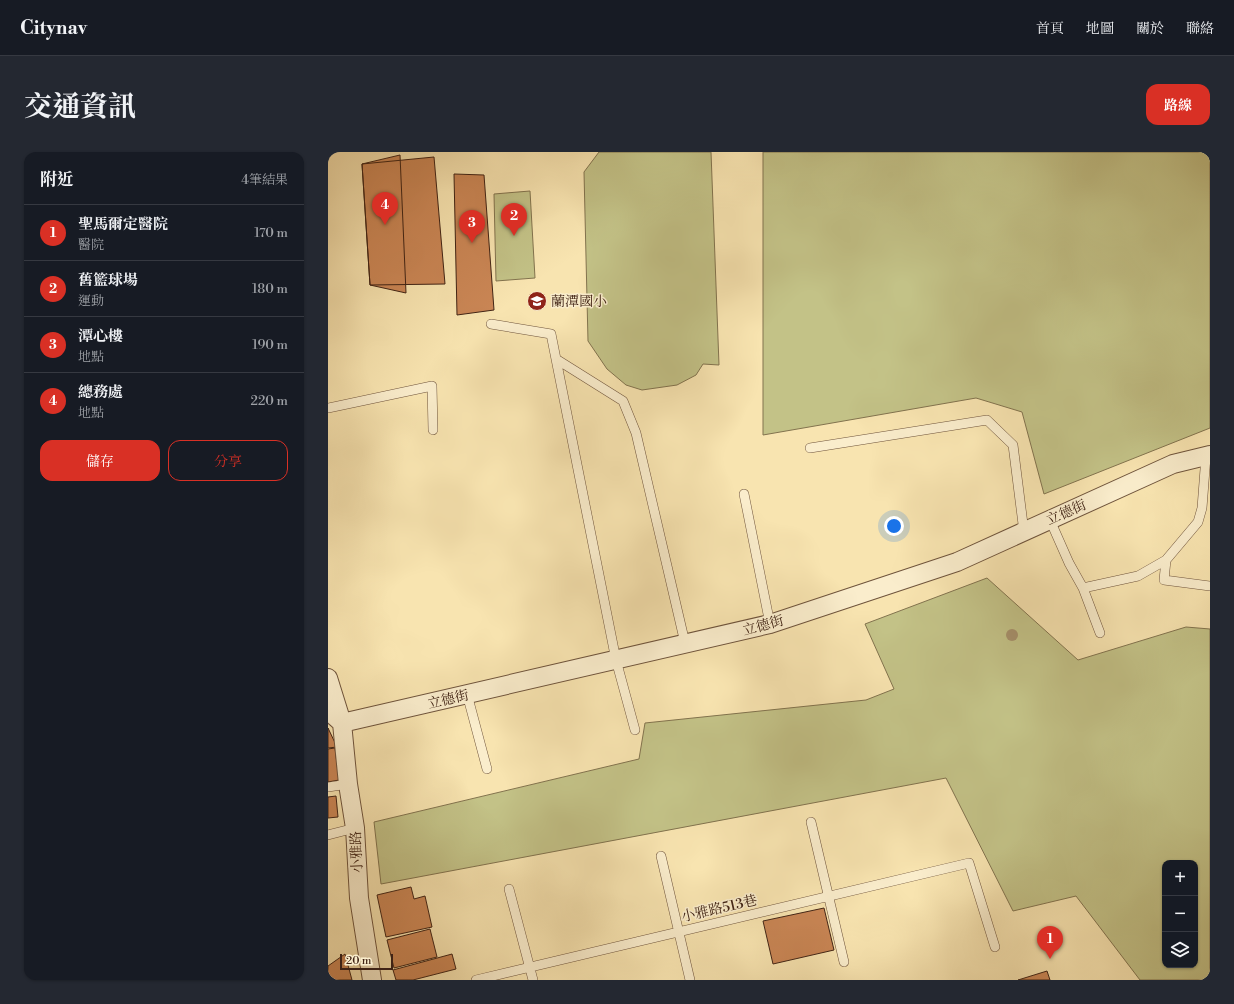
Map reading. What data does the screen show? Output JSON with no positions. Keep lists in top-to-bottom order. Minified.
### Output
{"streets":{"street":["立德街","小雅路"],"lane":["小雅路513巷"]},"crossings":[["立德街","小雅路"]],"places":{"school or university":["蘭潭國小"]},"scale_bar":"20 m","page":{"header":"Citynav","nav":["首頁","地圖","關於","聯絡"],"title":"交通資訊","buttons":["路線",["儲存","分享"]],"heading":["附近","4筆結果"],"pins":["4","2","3","1"],"list":[{"mark":"1","name":"聖馬爾定醫院","note":"醫院","value":"170 m"},{"mark":"2","name":"舊籃球場","note":"運動","value":"180 m"},{"mark":"3","name":"潭心樓","note":"地點","value":"190 m"},{"mark":"4","name":"總務處","note":"地點","value":"220 m"}],"map_buttons":["+","−"],"scale":"20 m"}}
